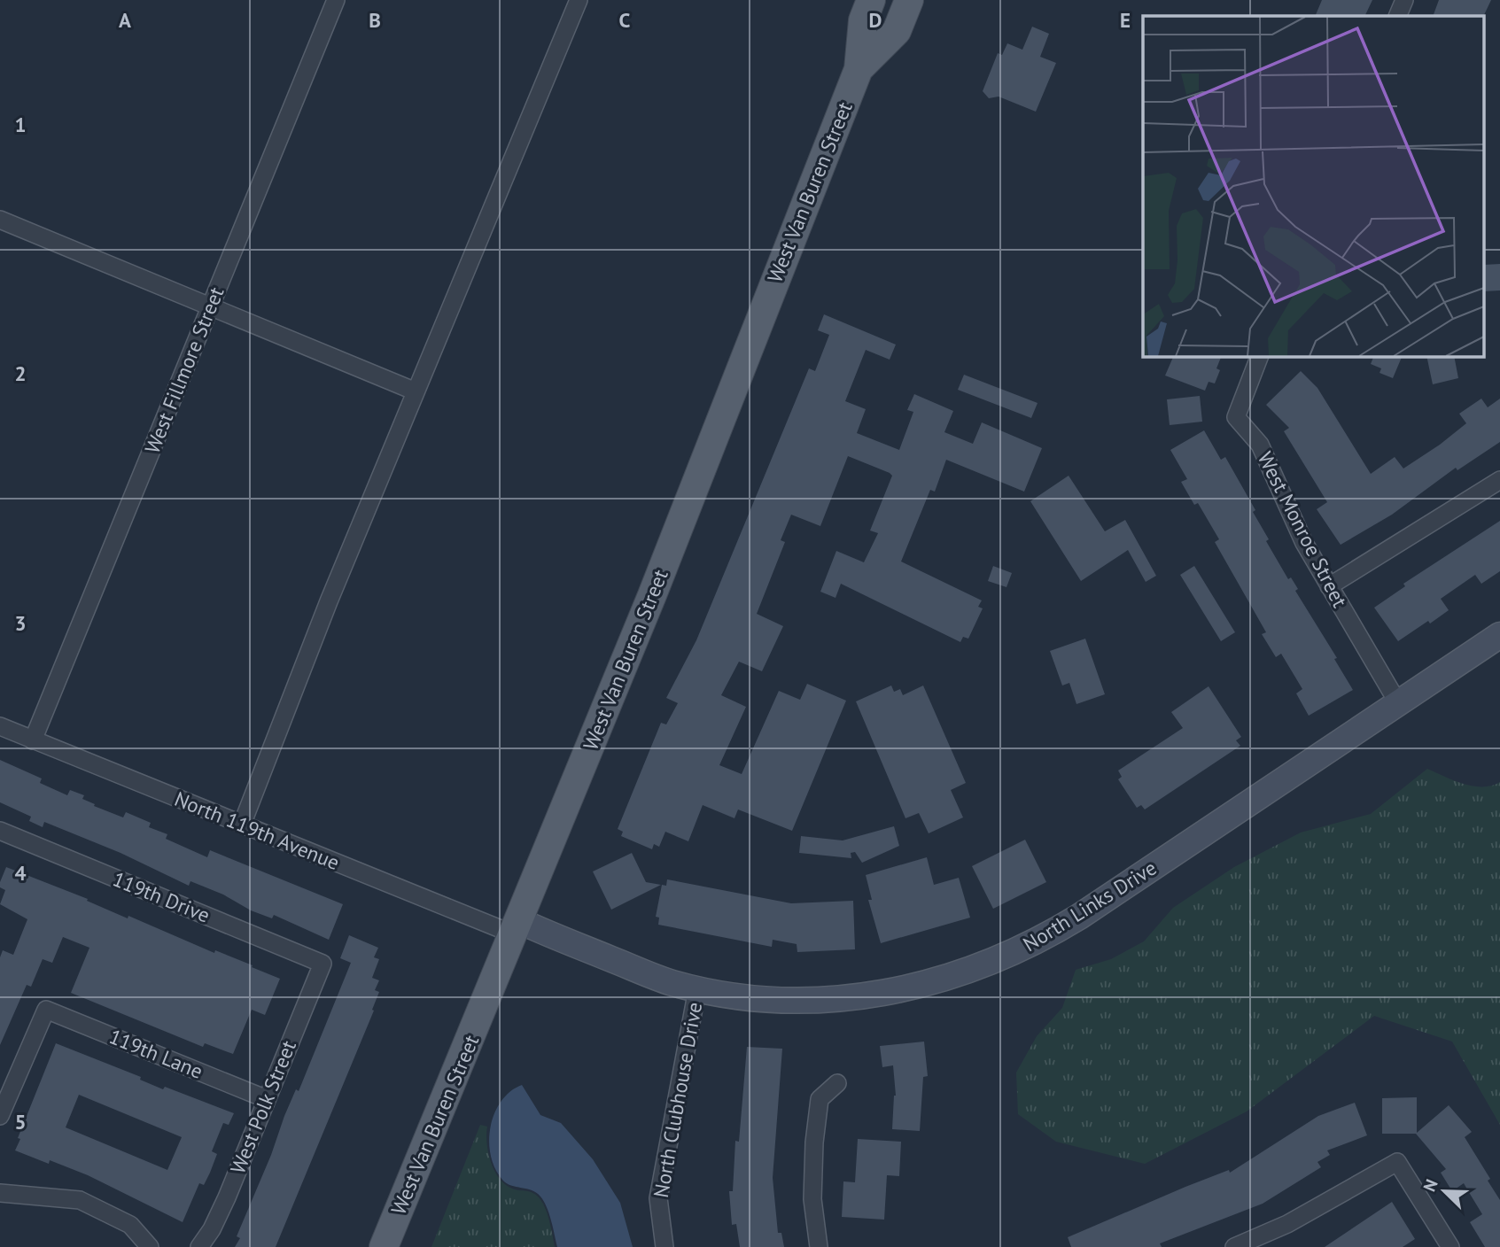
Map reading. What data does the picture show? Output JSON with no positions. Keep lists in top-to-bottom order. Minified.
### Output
{"streets":{"main road":["West Van Buren Street"],"street":["West Fillmore Street","West Monroe Street","North 119th Avenue","119th Drive","North Links Drive","119th Lane","North Clubhouse Drive","West Polk Street"]},"crossings":[["West Van Buren Street","North 119th Avenue"],["West Van Buren Street","North Links Drive"],["West Fillmore Street","North 119th Avenue"],["West Monroe Street","North Links Drive"],["North 119th Avenue","North Links Drive"],["119th Drive","West Polk Street"],["North Links Drive","North Clubhouse Drive"],["119th Lane","West Polk Street"]],"north":"top left","grid":{"columns":["A","B","C","D","E"],"rows":["1","2","3","4","5"]}}
